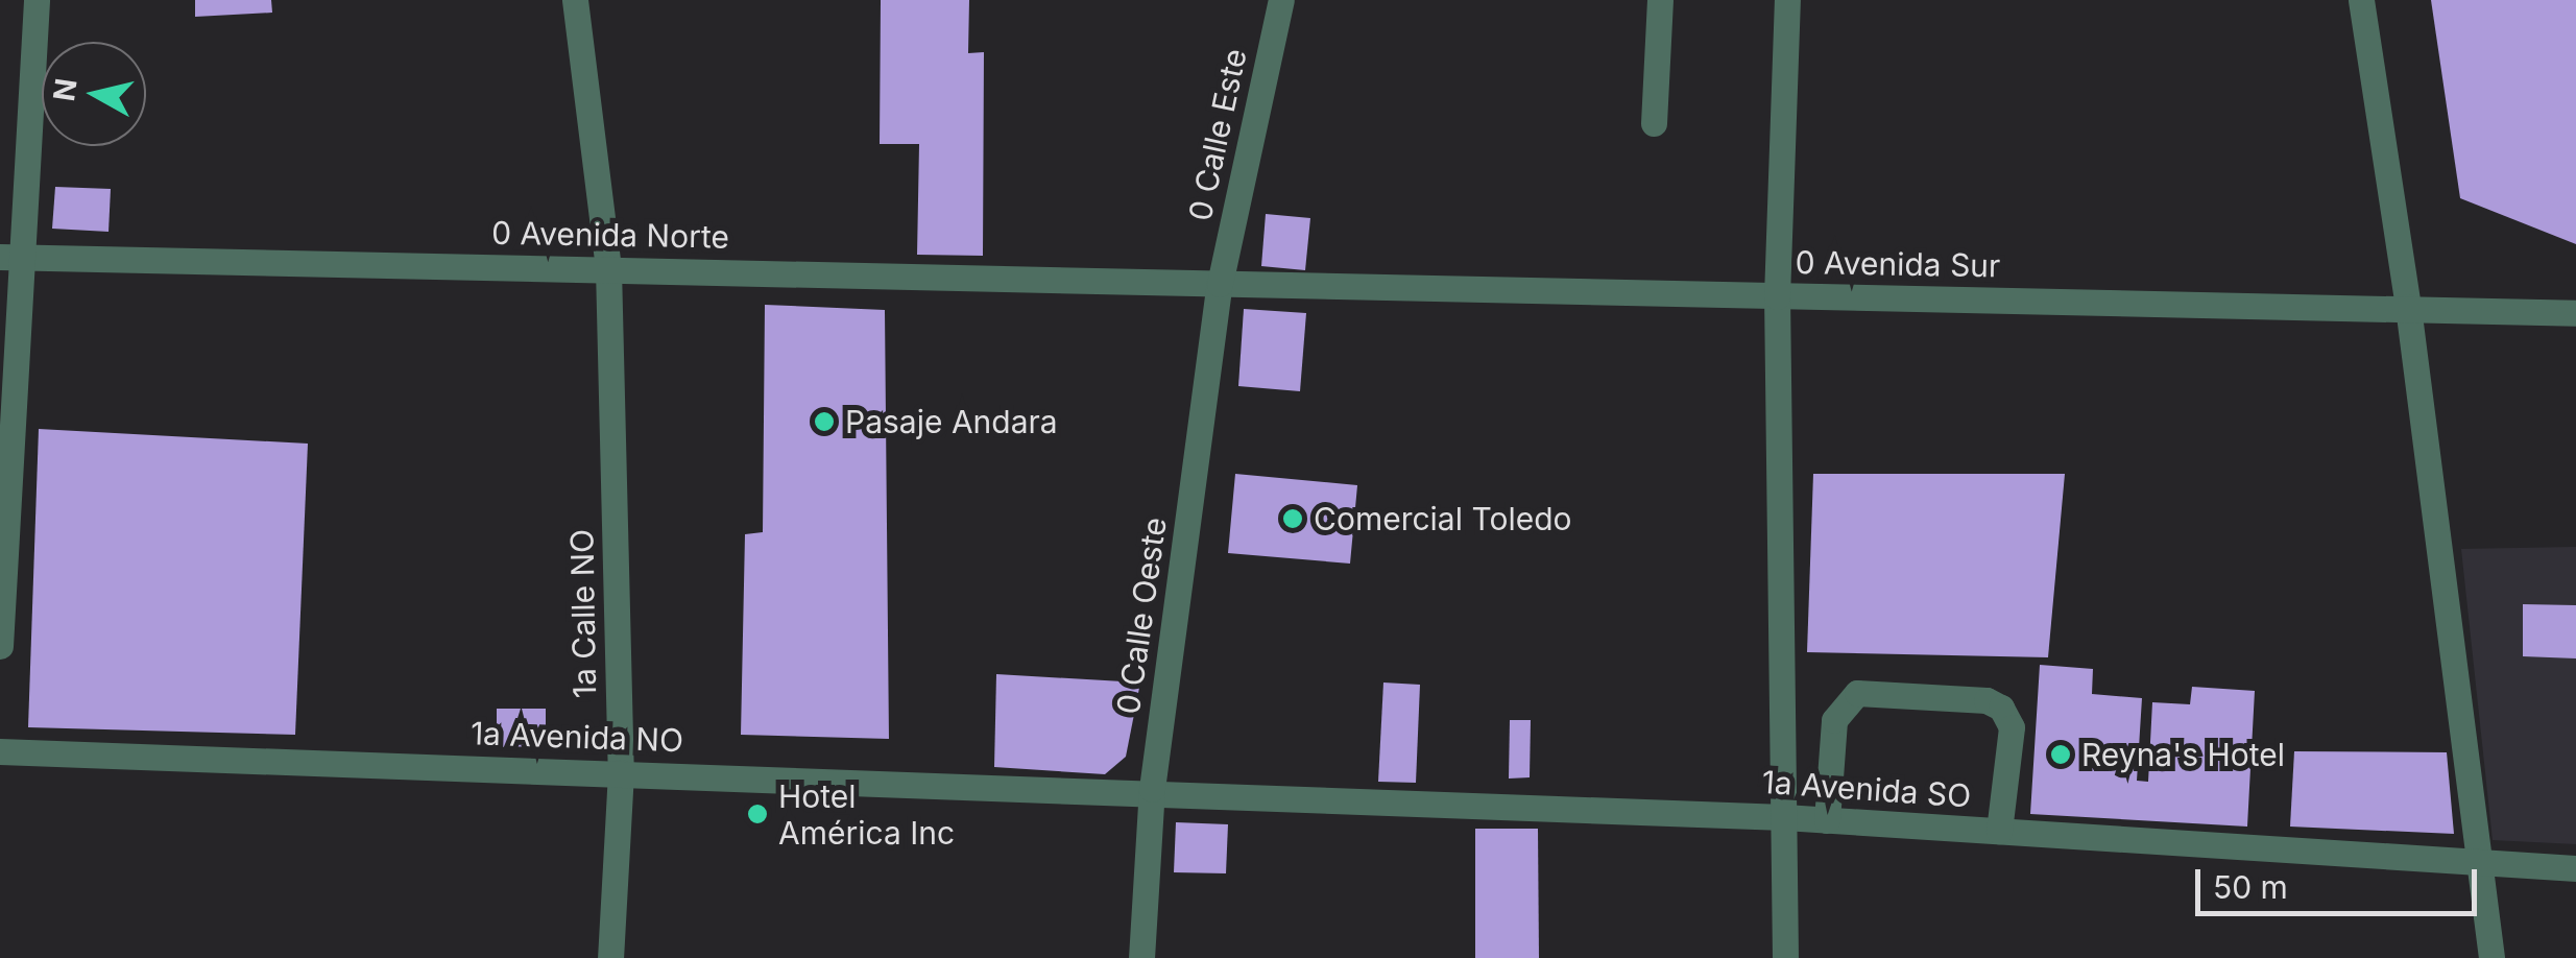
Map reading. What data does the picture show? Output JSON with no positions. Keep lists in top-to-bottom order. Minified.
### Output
{"streets":{"street":["0 Calle Este","0 Avenida Norte","0 Avenida Sur","1a Calle NO","0 Calle Oeste","1a Avenida NO","1a Avenida SO"]},"crossings":[["0 Calle Este","0 Avenida Norte"],["0 Calle Este","0 Avenida Sur"],["0 Calle Este","0 Calle Oeste"],["0 Avenida Norte","0 Avenida Sur"],["0 Avenida Norte","1a Calle NO"],["0 Avenida Norte","0 Calle Oeste"],["0 Avenida Sur","0 Calle Oeste"],["1a Calle NO","1a Avenida NO"],["0 Calle Oeste","1a Avenida NO"],["0 Calle Oeste","1a Avenida SO"],["1a Avenida NO","1a Avenida SO"]],"places":["Pasaje Andara","Comercial Toledo","Reyna's Hotel","Hotel América Inc"],"scale_bar":"50 m","north":"left"}
